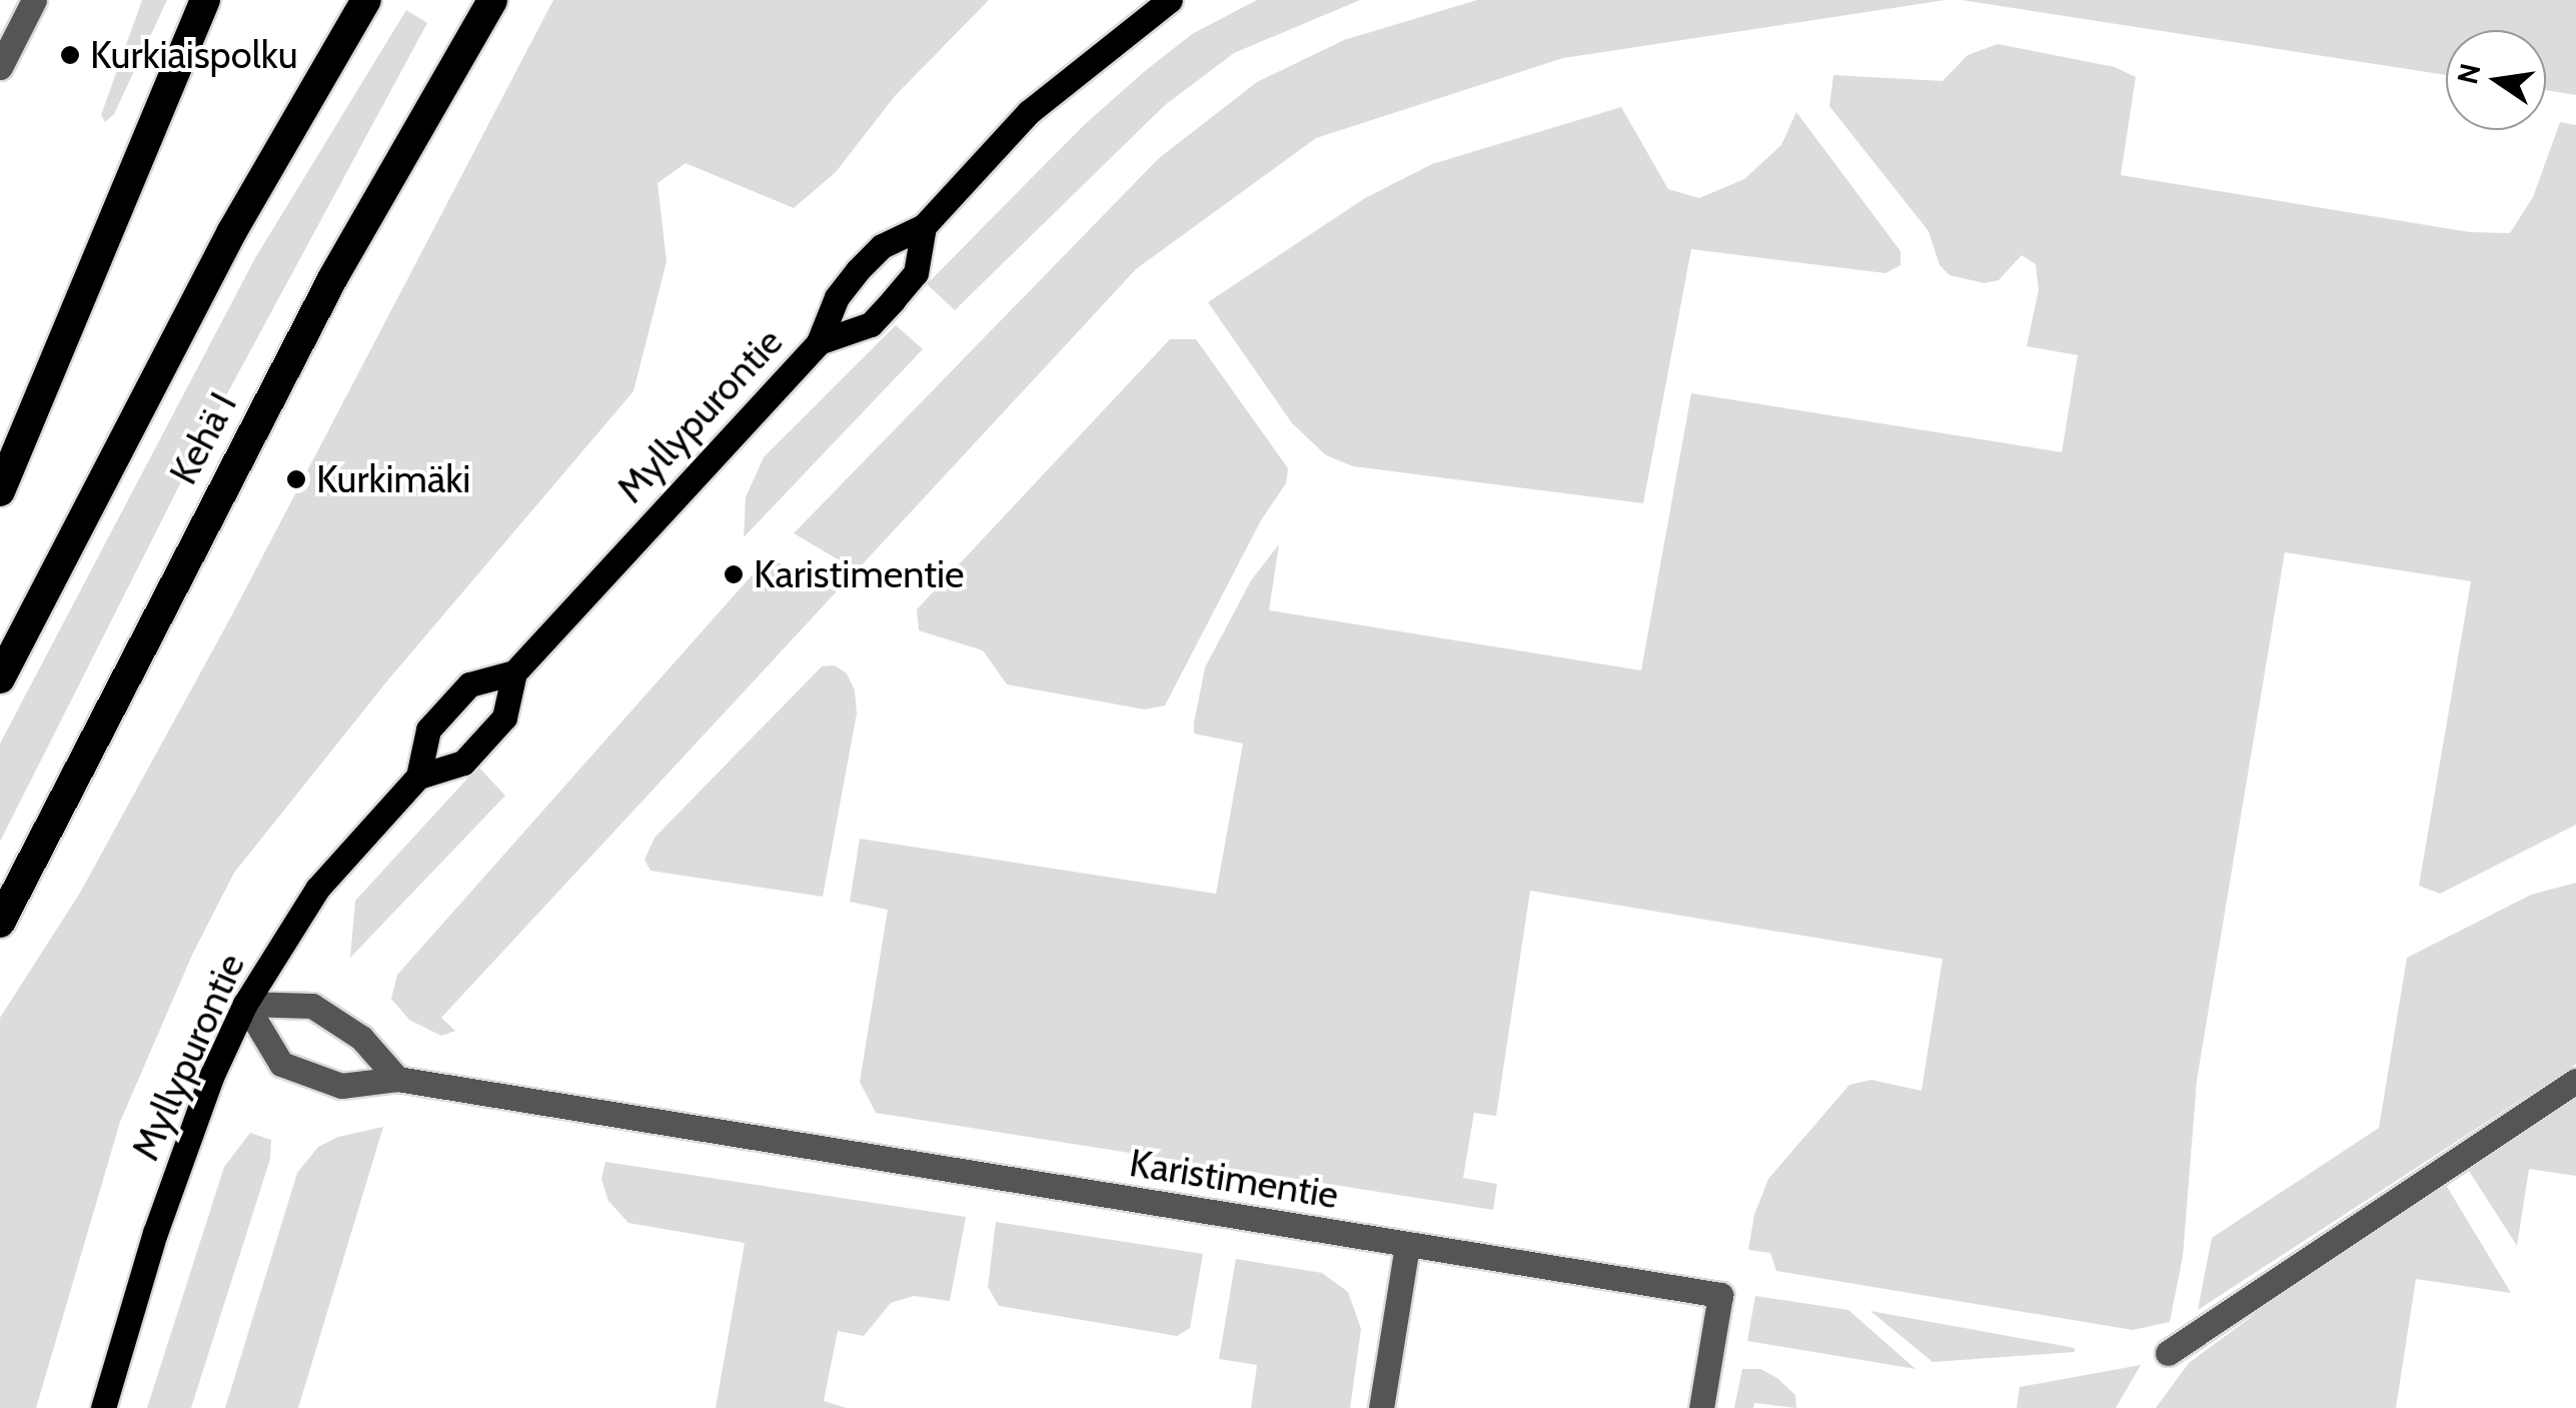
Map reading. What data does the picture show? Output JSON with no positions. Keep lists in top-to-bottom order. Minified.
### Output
{"streets":{"highway":["Kehä I"],"main road":["Myllypurontie"],"street":["Karistimentie"]},"crossings":[["Myllypurontie","Karistimentie"]],"places":["Kurkiaispolku","Kurkimäki","Karistimentie"],"north":"left"}
